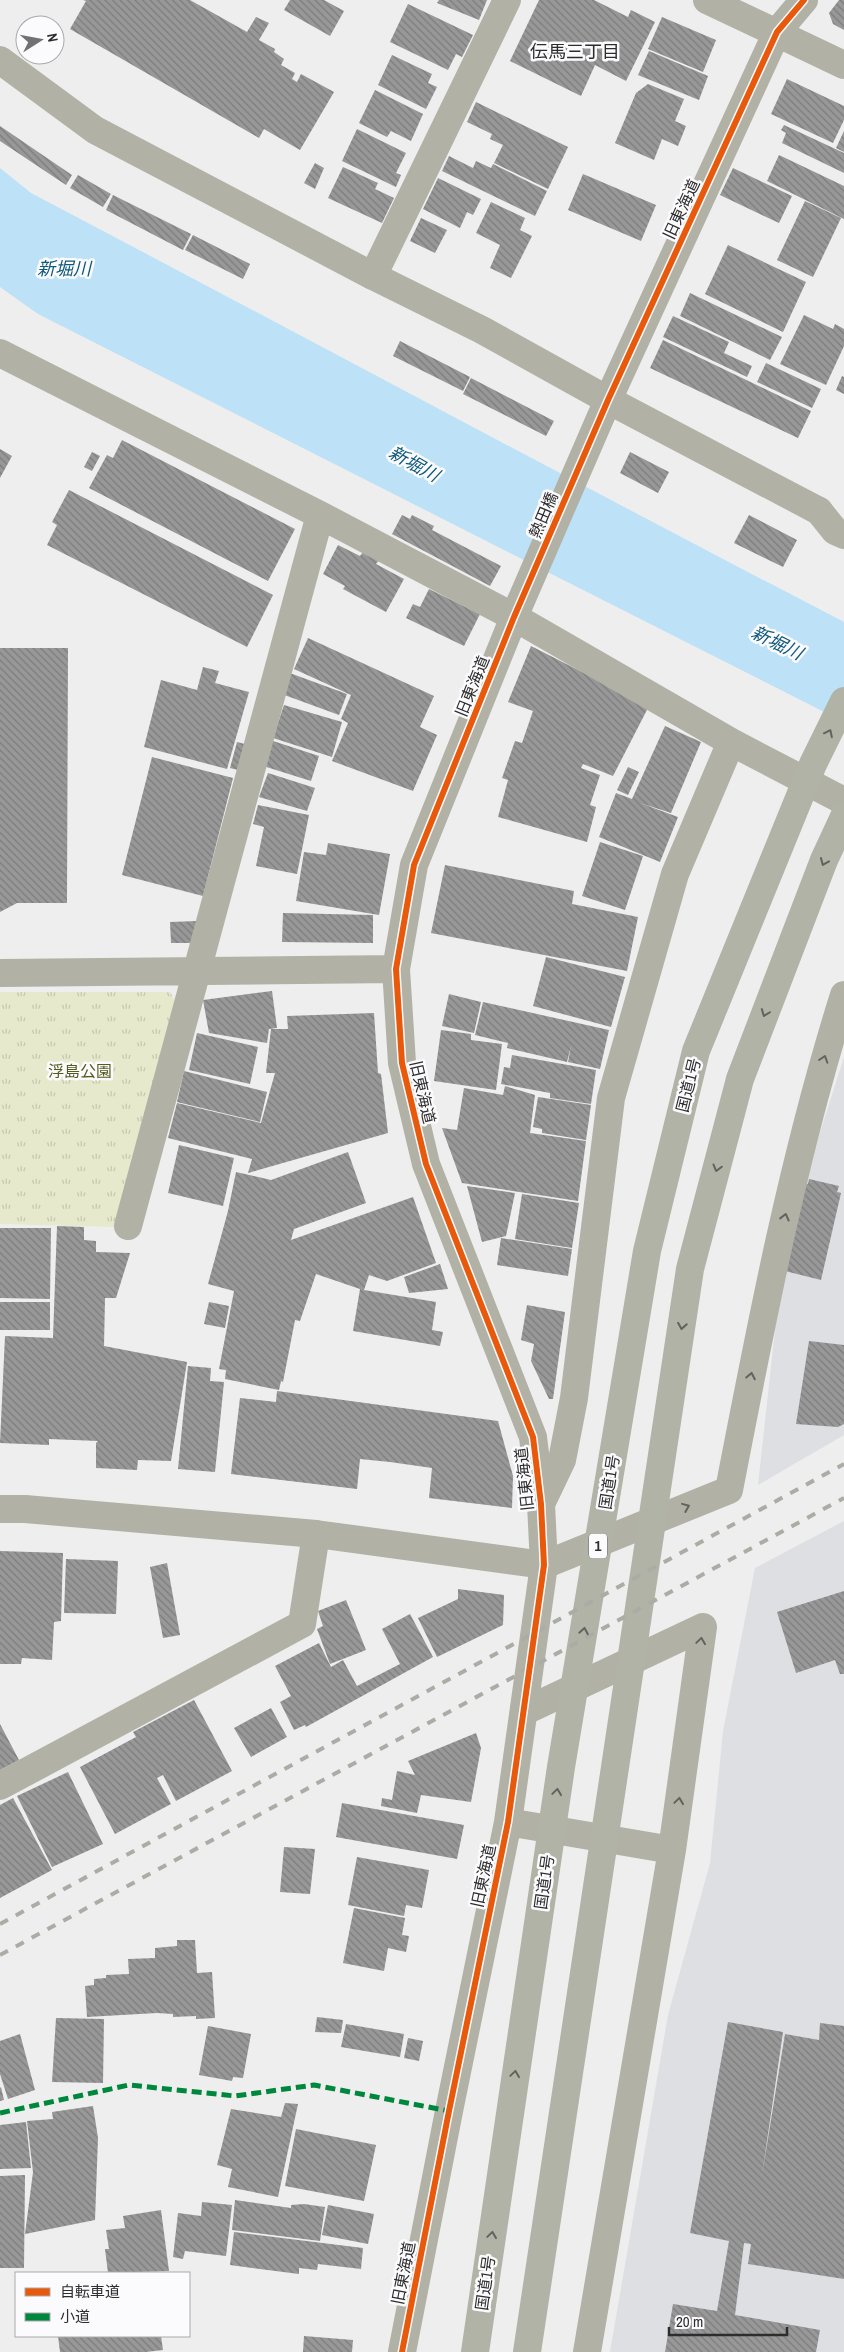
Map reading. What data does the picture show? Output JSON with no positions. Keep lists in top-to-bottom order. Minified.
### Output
{"streets":{"highway":["国道1号","1"],"street":["旧東海道","熱田橋"]},"crossings":[["旧東海道","熱田橋"]],"districts":["伝馬三丁目"],"water":["新堀川"],"parks":["浮島公園"],"legend":["自転車道","小道"],"scale_bar":"20 m","north":"right"}
